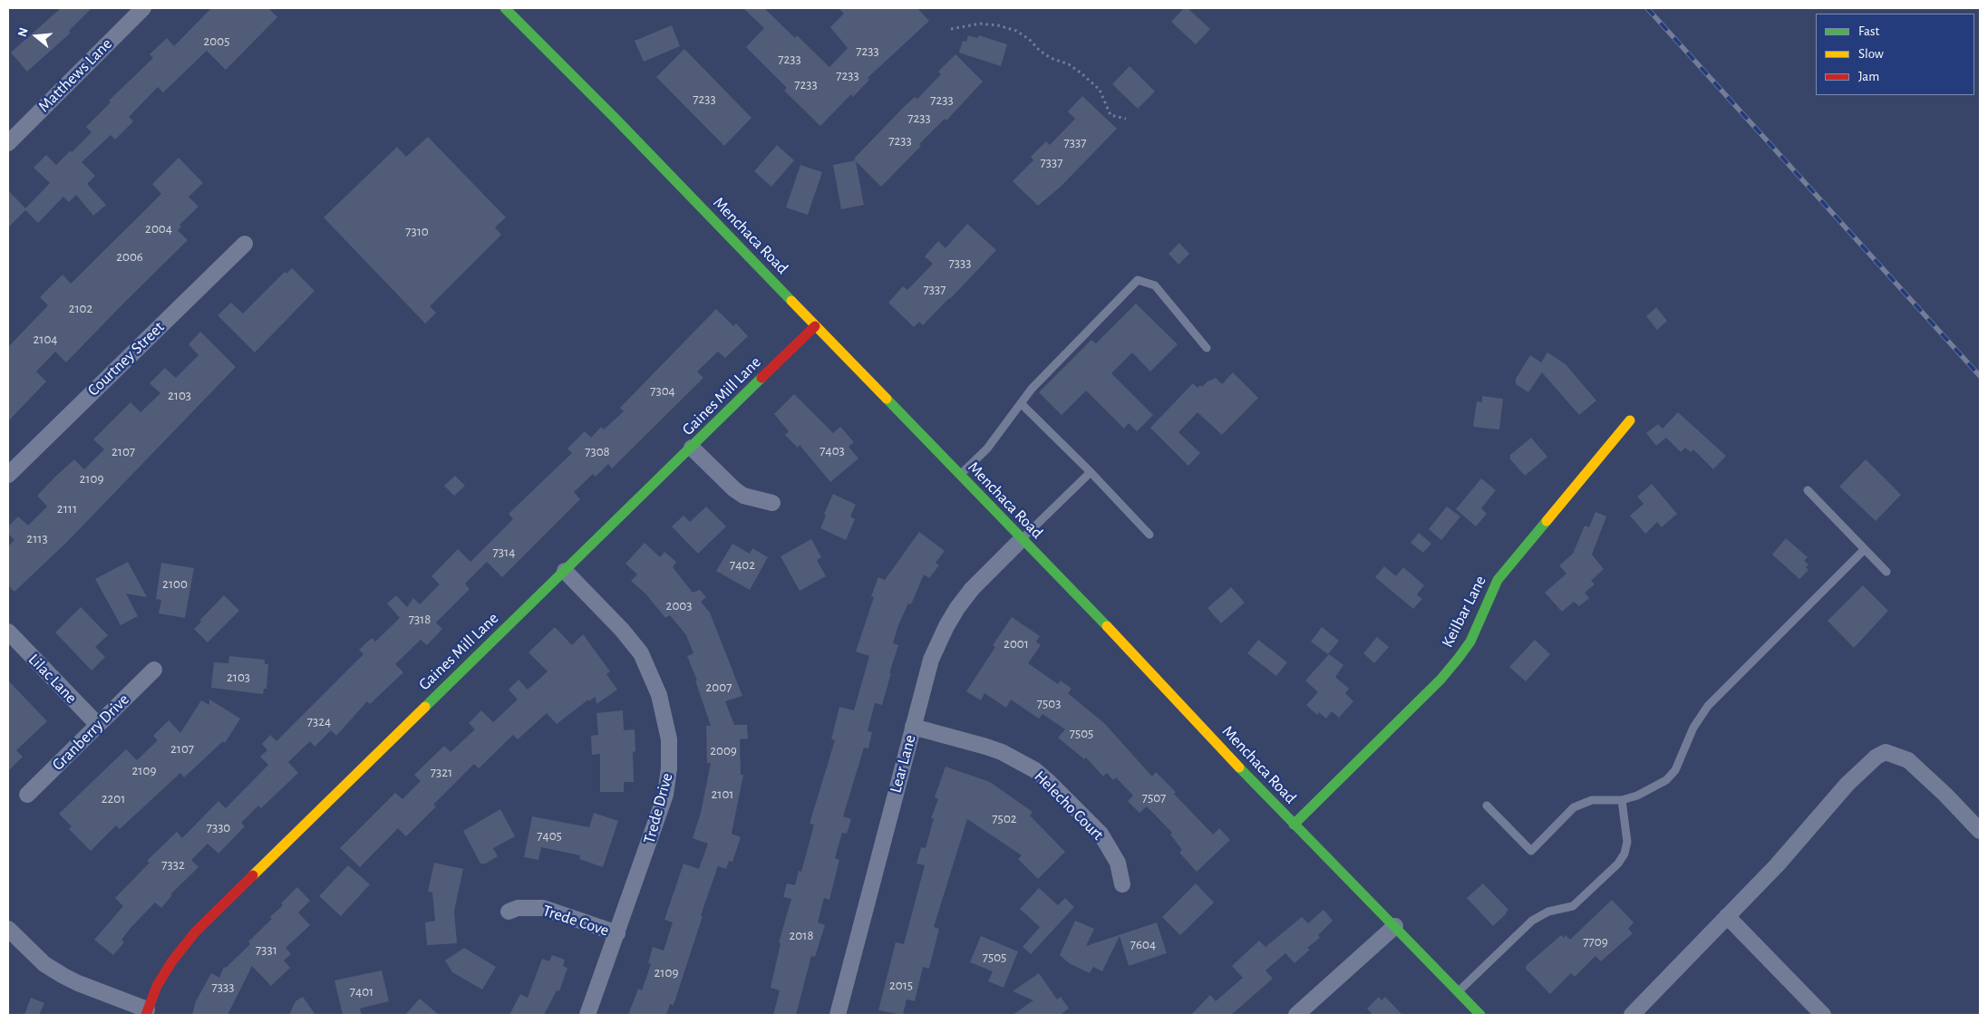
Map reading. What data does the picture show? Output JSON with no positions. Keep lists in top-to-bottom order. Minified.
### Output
{"streets":{"street":["Matthews Lane","Menchaca Road","Courtney Street","Gaines Mill Lane","Keilbar Lane","Lilac Lane","Granberry Drive","Lear Lane","Helecho Court","Trede Drive","Trede Cove"]},"crossings":[["Menchaca Road","Gaines Mill Lane"],["Menchaca Road","Keilbar Lane"],["Menchaca Road","Lear Lane"],["Gaines Mill Lane","Trede Drive"],["Lilac Lane","Granberry Drive"],["Lear Lane","Helecho Court"],["Trede Drive","Trede Cove"]],"house_numbers":["2005","7233","7233","7233","7233","7233","7233","7233","7233","7337","7337","2004","7310","2006","7333","7337","2102","2104","7304","2103","7403","2107","7308","2109","2111","2113","7314","7402","2100","2003","7318","2001","2103","2007","7503","7324","7505","2107","2009","2109","7321","2101","7507","2201","7502","7330","7405","7332","2018","7709","7604","7331","7505","2109","2015","7333","7401"],"legend":["Fast","Slow","Jam"],"north":"left"}
